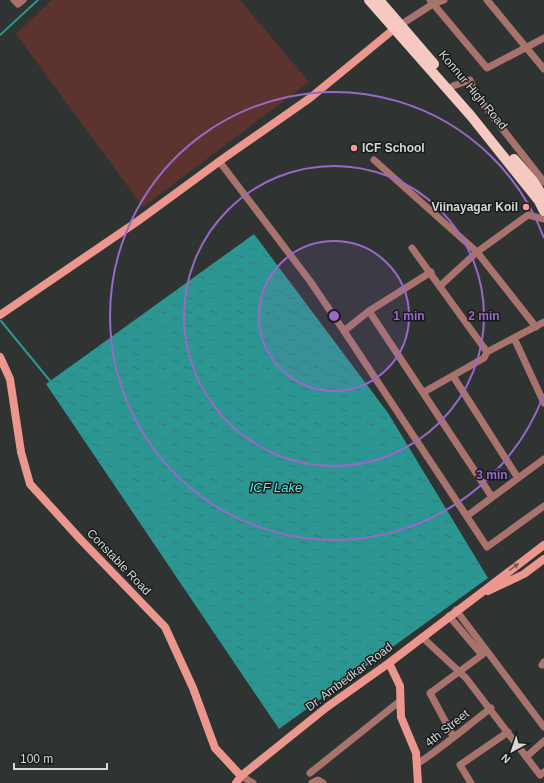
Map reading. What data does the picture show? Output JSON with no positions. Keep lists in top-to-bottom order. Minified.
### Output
{"streets":{"main road":["Konnur High Road"],"street":["Constable Road","Dr. Ambedkar Road","4th Street"]},"crossings":[["Constable Road","Dr. Ambedkar Road"]],"water":["ICF Lake"],"places":["ICF School","Viinayagar Koil"],"scale_bar":"100 m","north":"bottom left","rings":["1 min","2 min","3 min"]}
